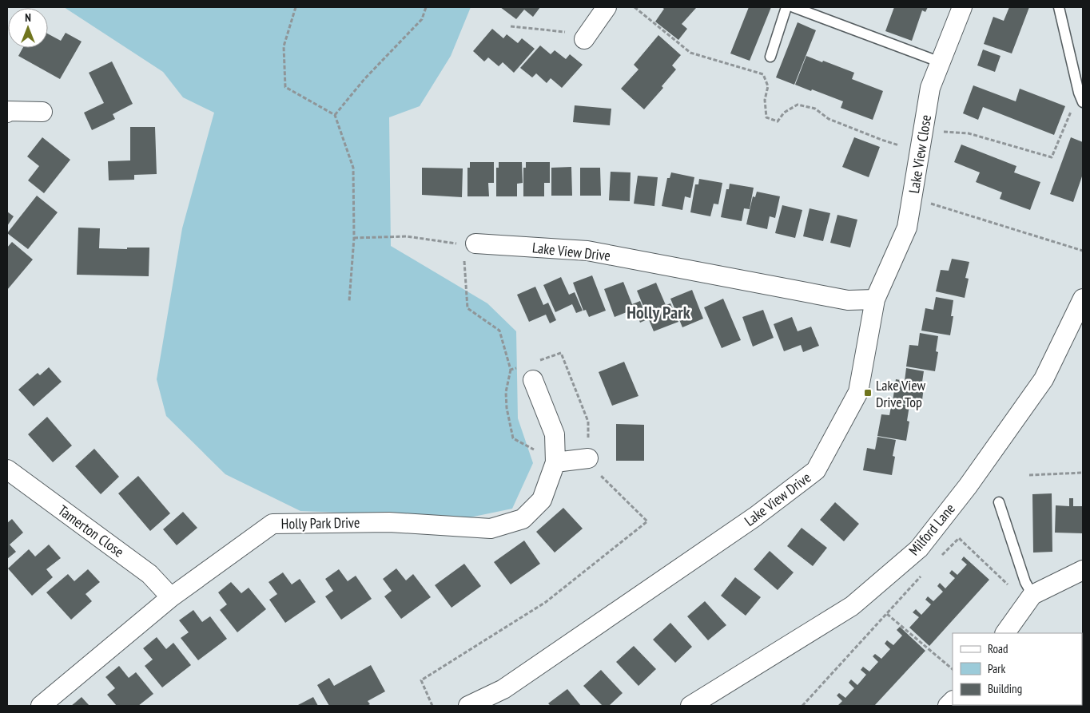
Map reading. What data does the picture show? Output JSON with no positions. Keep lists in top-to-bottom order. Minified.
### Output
{"streets":{"street":["Lake View Close","Lake View Drive","Holly Park Drive","Milford Lane","Tamerton Close"]},"crossings":[["Lake View Close","Lake View Drive"],["Holly Park Drive","Tamerton Close"]],"districts":["Holly Park"],"places":{"transit":["Lake View Drive Top"]},"legend":["Road","Park","Building"],"north":"top"}
